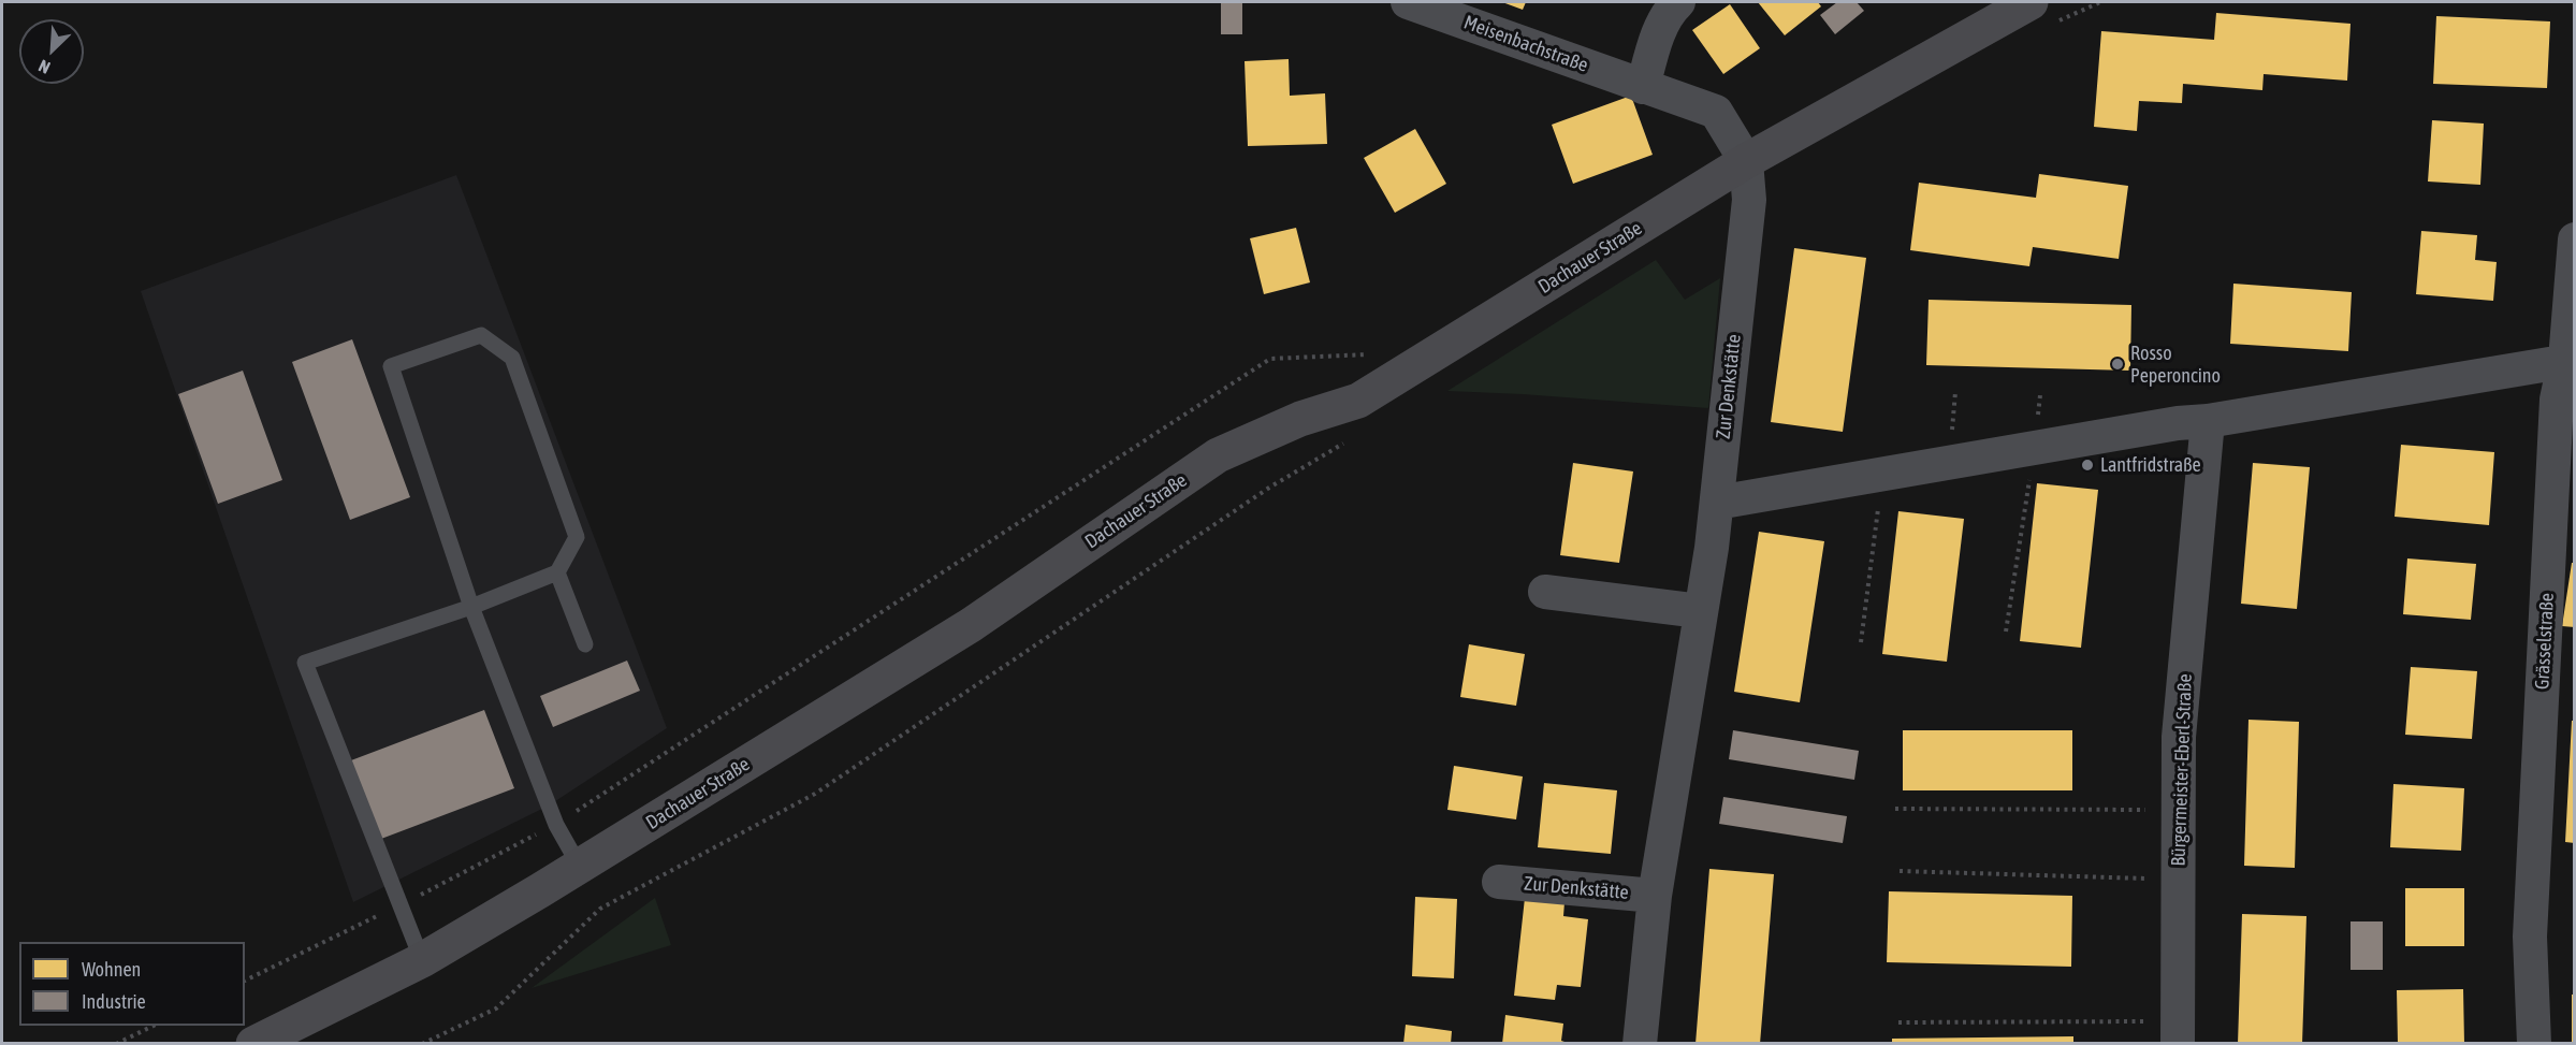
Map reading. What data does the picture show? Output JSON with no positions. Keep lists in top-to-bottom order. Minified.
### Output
{"streets":{"street":["Meisenbachstraße","Dachauer Straße","Zur Denkstätte","Grässelstraße","Bürgermeister-Eberl-Straße"]},"crossings":[["Meisenbachstraße","Dachauer Straße"],["Meisenbachstraße","Zur Denkstätte"],["Dachauer Straße","Zur Denkstätte"]],"places":["Rosso Peperoncino","Lantfridstraße"],"legend":["Wohnen","Industrie"],"north":"bottom left"}
